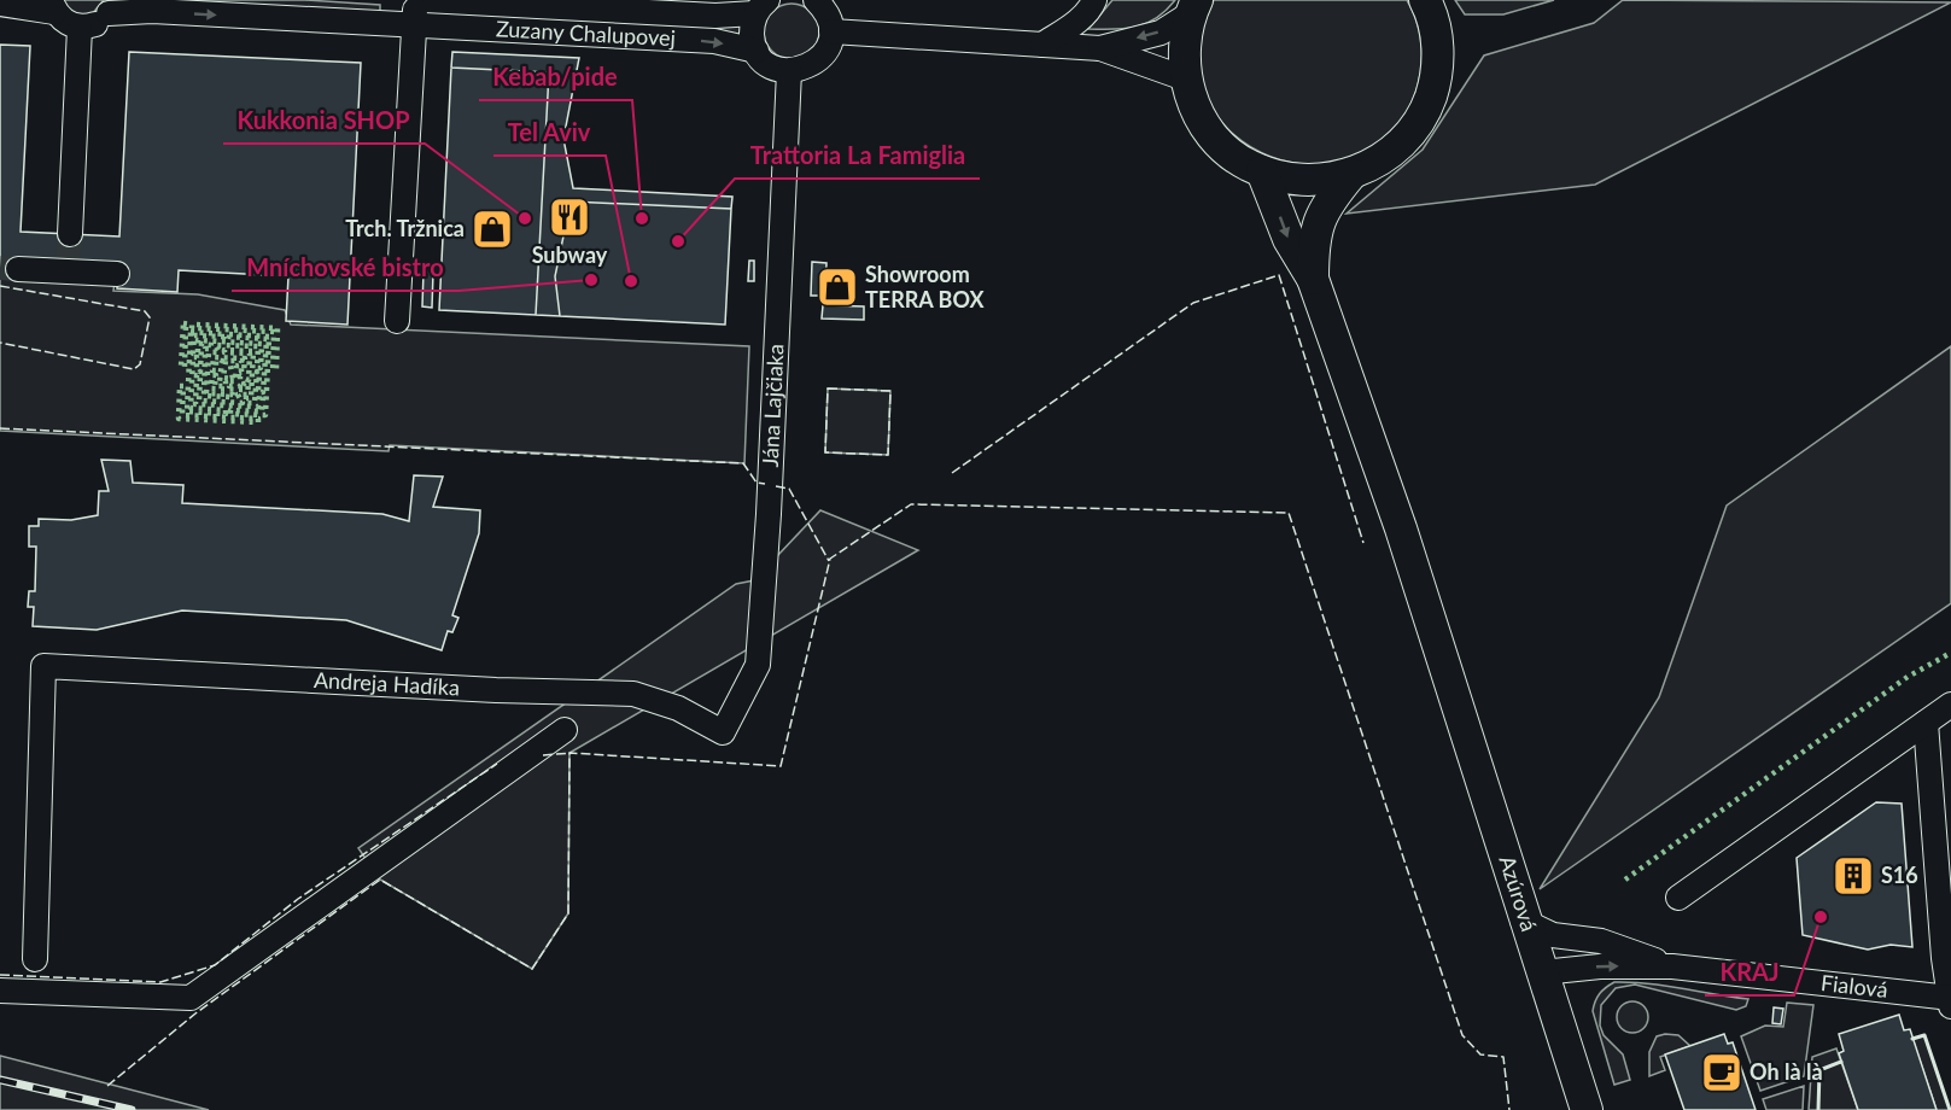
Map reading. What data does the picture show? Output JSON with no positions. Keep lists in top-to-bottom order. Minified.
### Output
{"streets":{"main road":["Azúrová"],"street":["Zuzany Chalupovej","Jána Lajčiaka","Andreja Hadíka","Fialová"]},"crossings":[["Zuzany Chalupovej","Jána Lajčiaka"],["Jána Lajčiaka","Andreja Hadíka"],["Azúrová","Fialová"]],"places":{"restaurant":["Subway"],"other":["Kukkonia SHOP","Kebab/pide","Trattoria La Famiglia","Mníchovské bistro","Tel Aviv","KRAJ"],"shop":["Trch. Tržnica","Showroom TERRA BOX"],"building":["S16"],"cafe":["Oh là là"]}}
